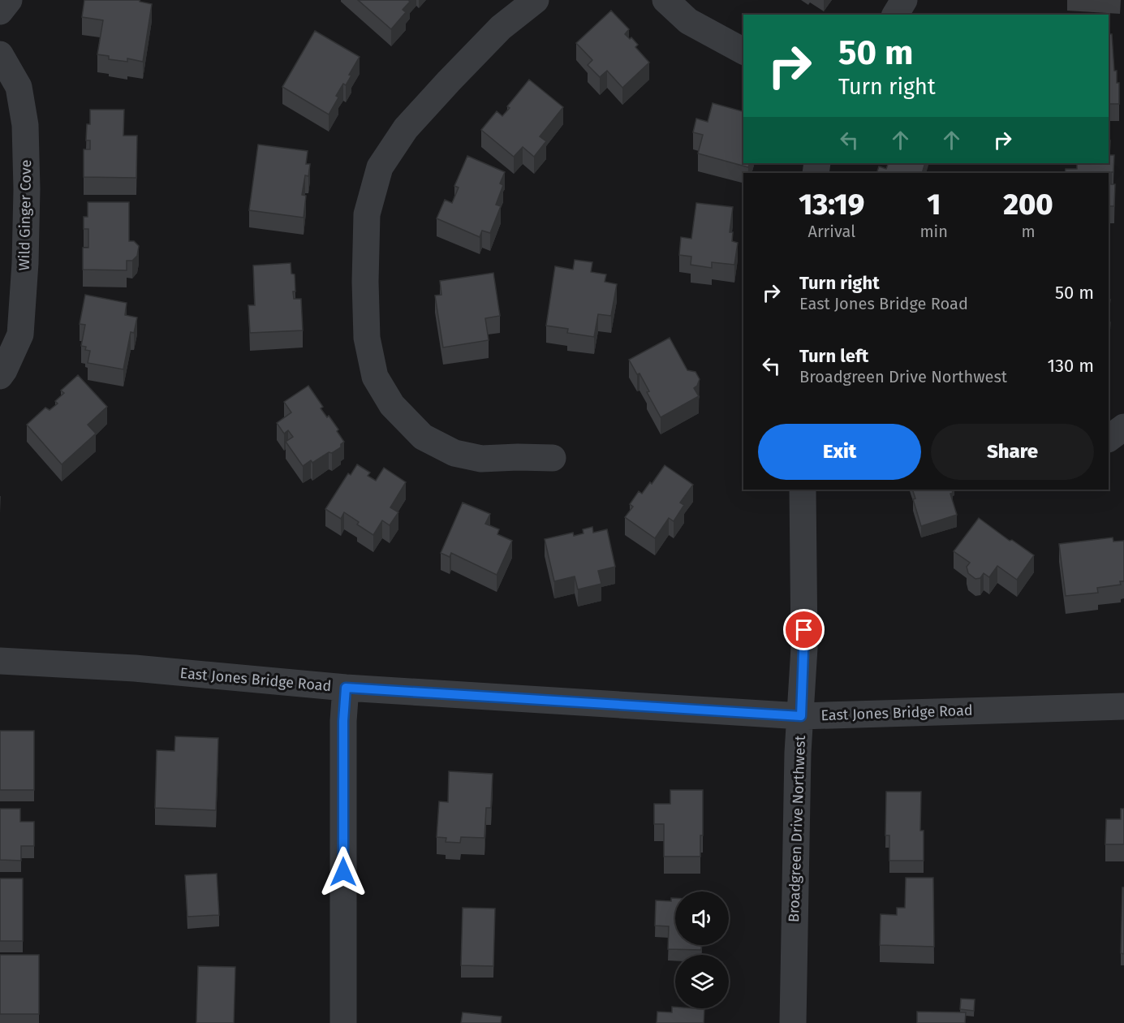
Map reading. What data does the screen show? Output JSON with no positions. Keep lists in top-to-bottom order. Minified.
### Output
{"streets":{"street":["Wild Ginger Cove","East Jones Bridge Road","Broadgreen Drive Northwest"]},"crossings":[["East Jones Bridge Road","Broadgreen Drive Northwest"]],"page":{"turn":["50 m","Turn right"],"eta":["13:19","Arrival","1","min","200","m"],"list":[{"name":"Turn right","note":"East Jones Bridge Road","value":"50 m"},{"name":"Turn left","note":"Broadgreen Drive Northwest","value":"130 m"}],"buttons":["Exit","Share"]}}
